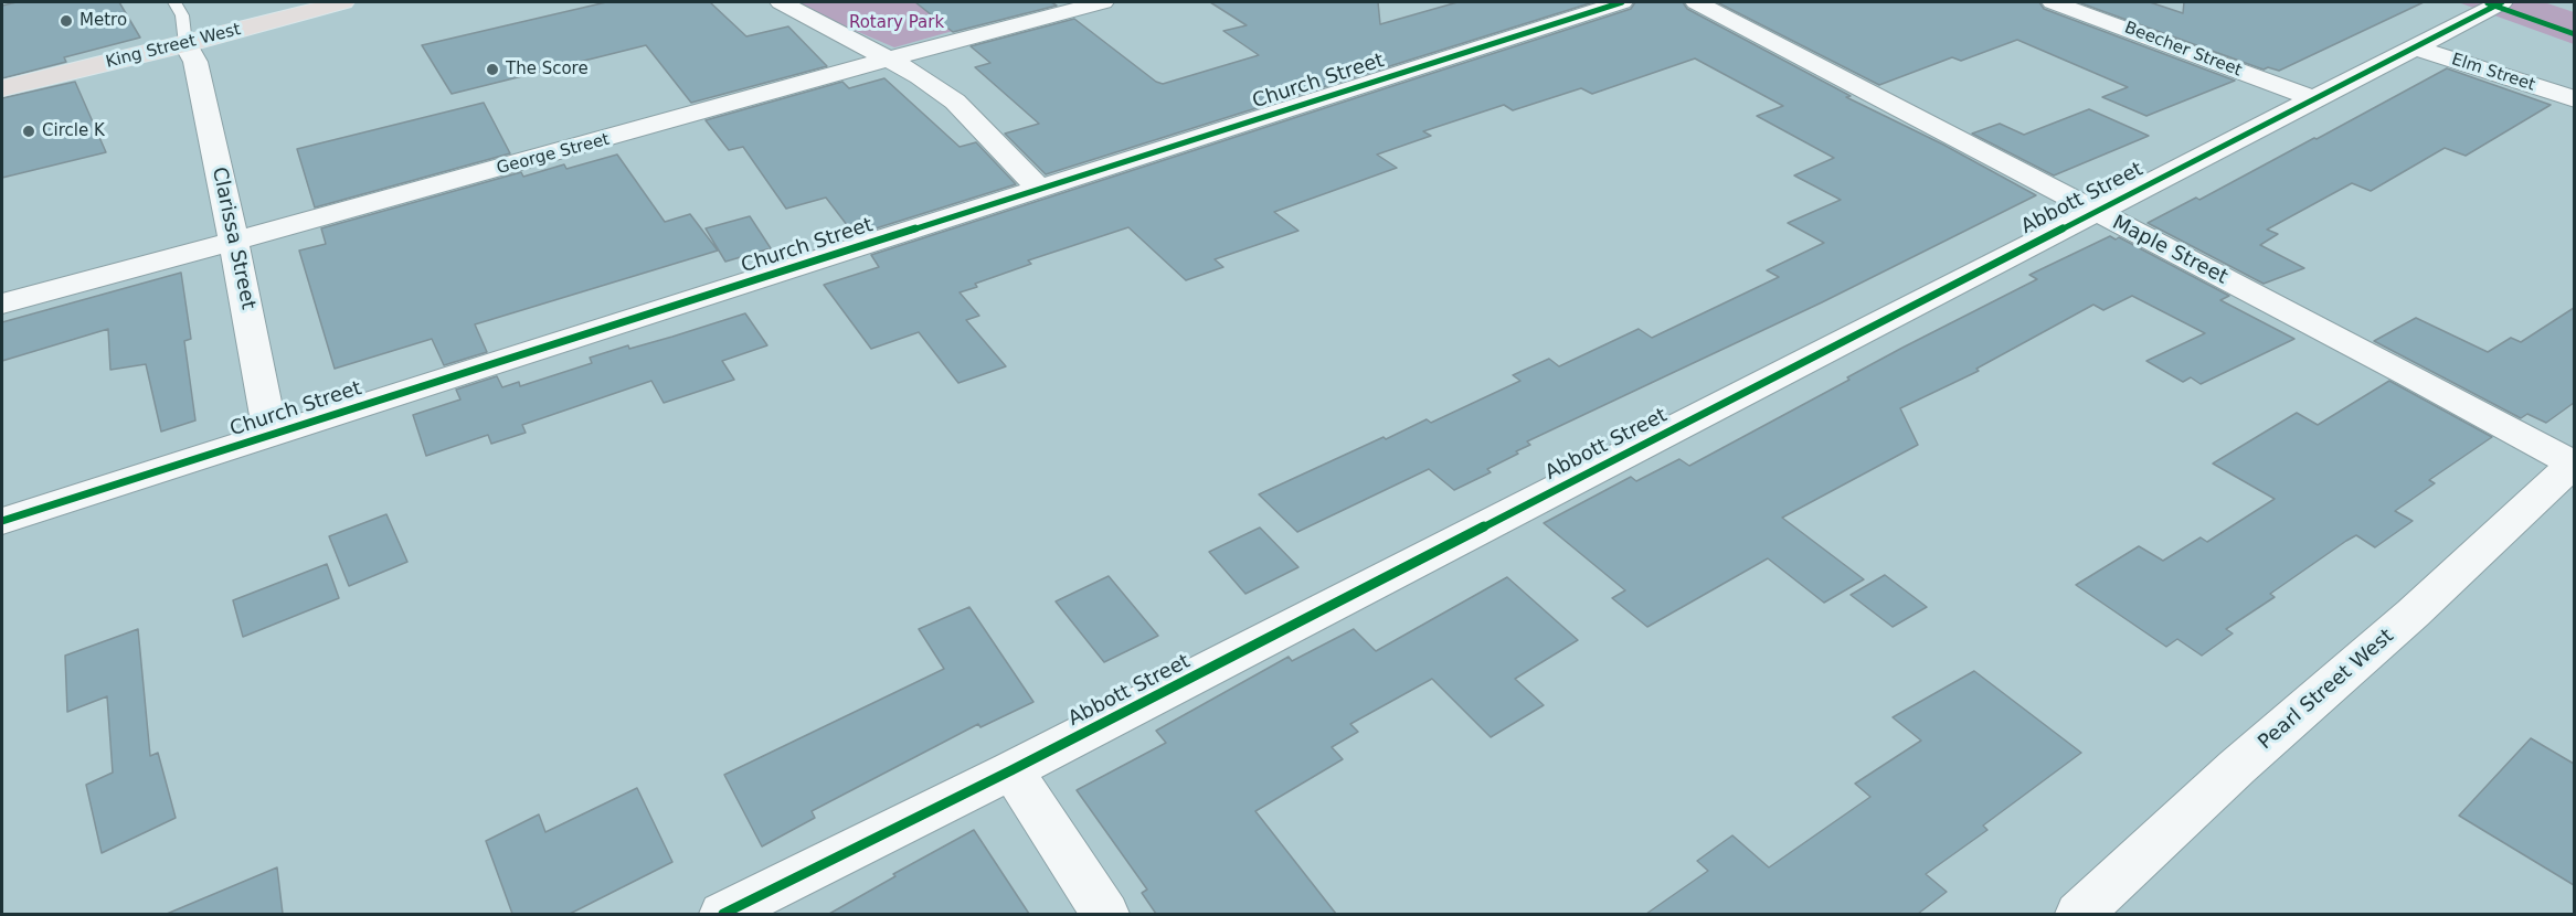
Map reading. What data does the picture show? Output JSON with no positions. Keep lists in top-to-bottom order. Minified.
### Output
{"streets":{"main road":["King Street West"],"street":["Beecher Street","Elm Street","Church Street","George Street","Abbott Street","Clarissa Street","Maple Street","Pearl Street West"]},"crossings":[["King Street West","Clarissa Street"],["Beecher Street","Abbott Street"],["Elm Street","Abbott Street"],["Church Street","Clarissa Street"],["George Street","Clarissa Street"],["Abbott Street","Maple Street"],["Maple Street","Pearl Street West"]],"parks":["Rotary Park"],"places":["Metro","The Score","Circle K"]}
